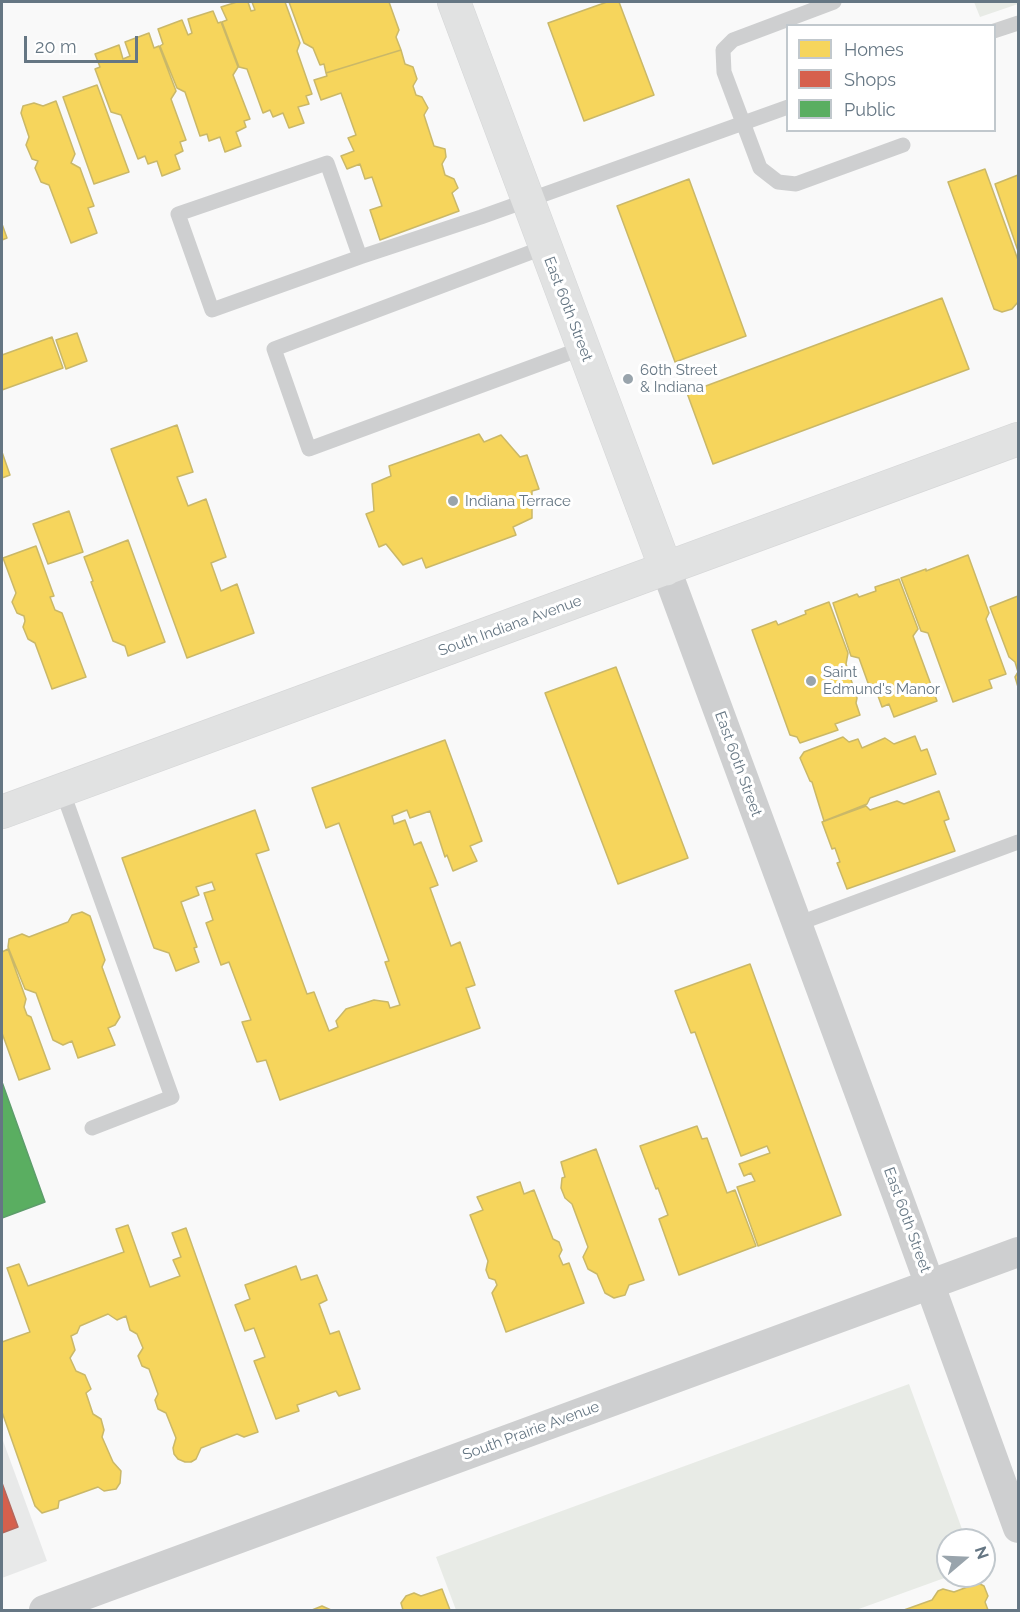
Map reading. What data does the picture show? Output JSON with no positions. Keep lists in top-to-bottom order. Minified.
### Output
{"streets":{"street":["East 60th Street","South Indiana Avenue","South Prairie Avenue"]},"crossings":[["East 60th Street","South Indiana Avenue"],["East 60th Street","South Prairie Avenue"]],"places":["60th Street & Indiana","Indiana Terrace","Saint Edmund's Manor"],"legend":["Homes","Shops","Public"],"scale_bar":"20 m","north":"right"}
